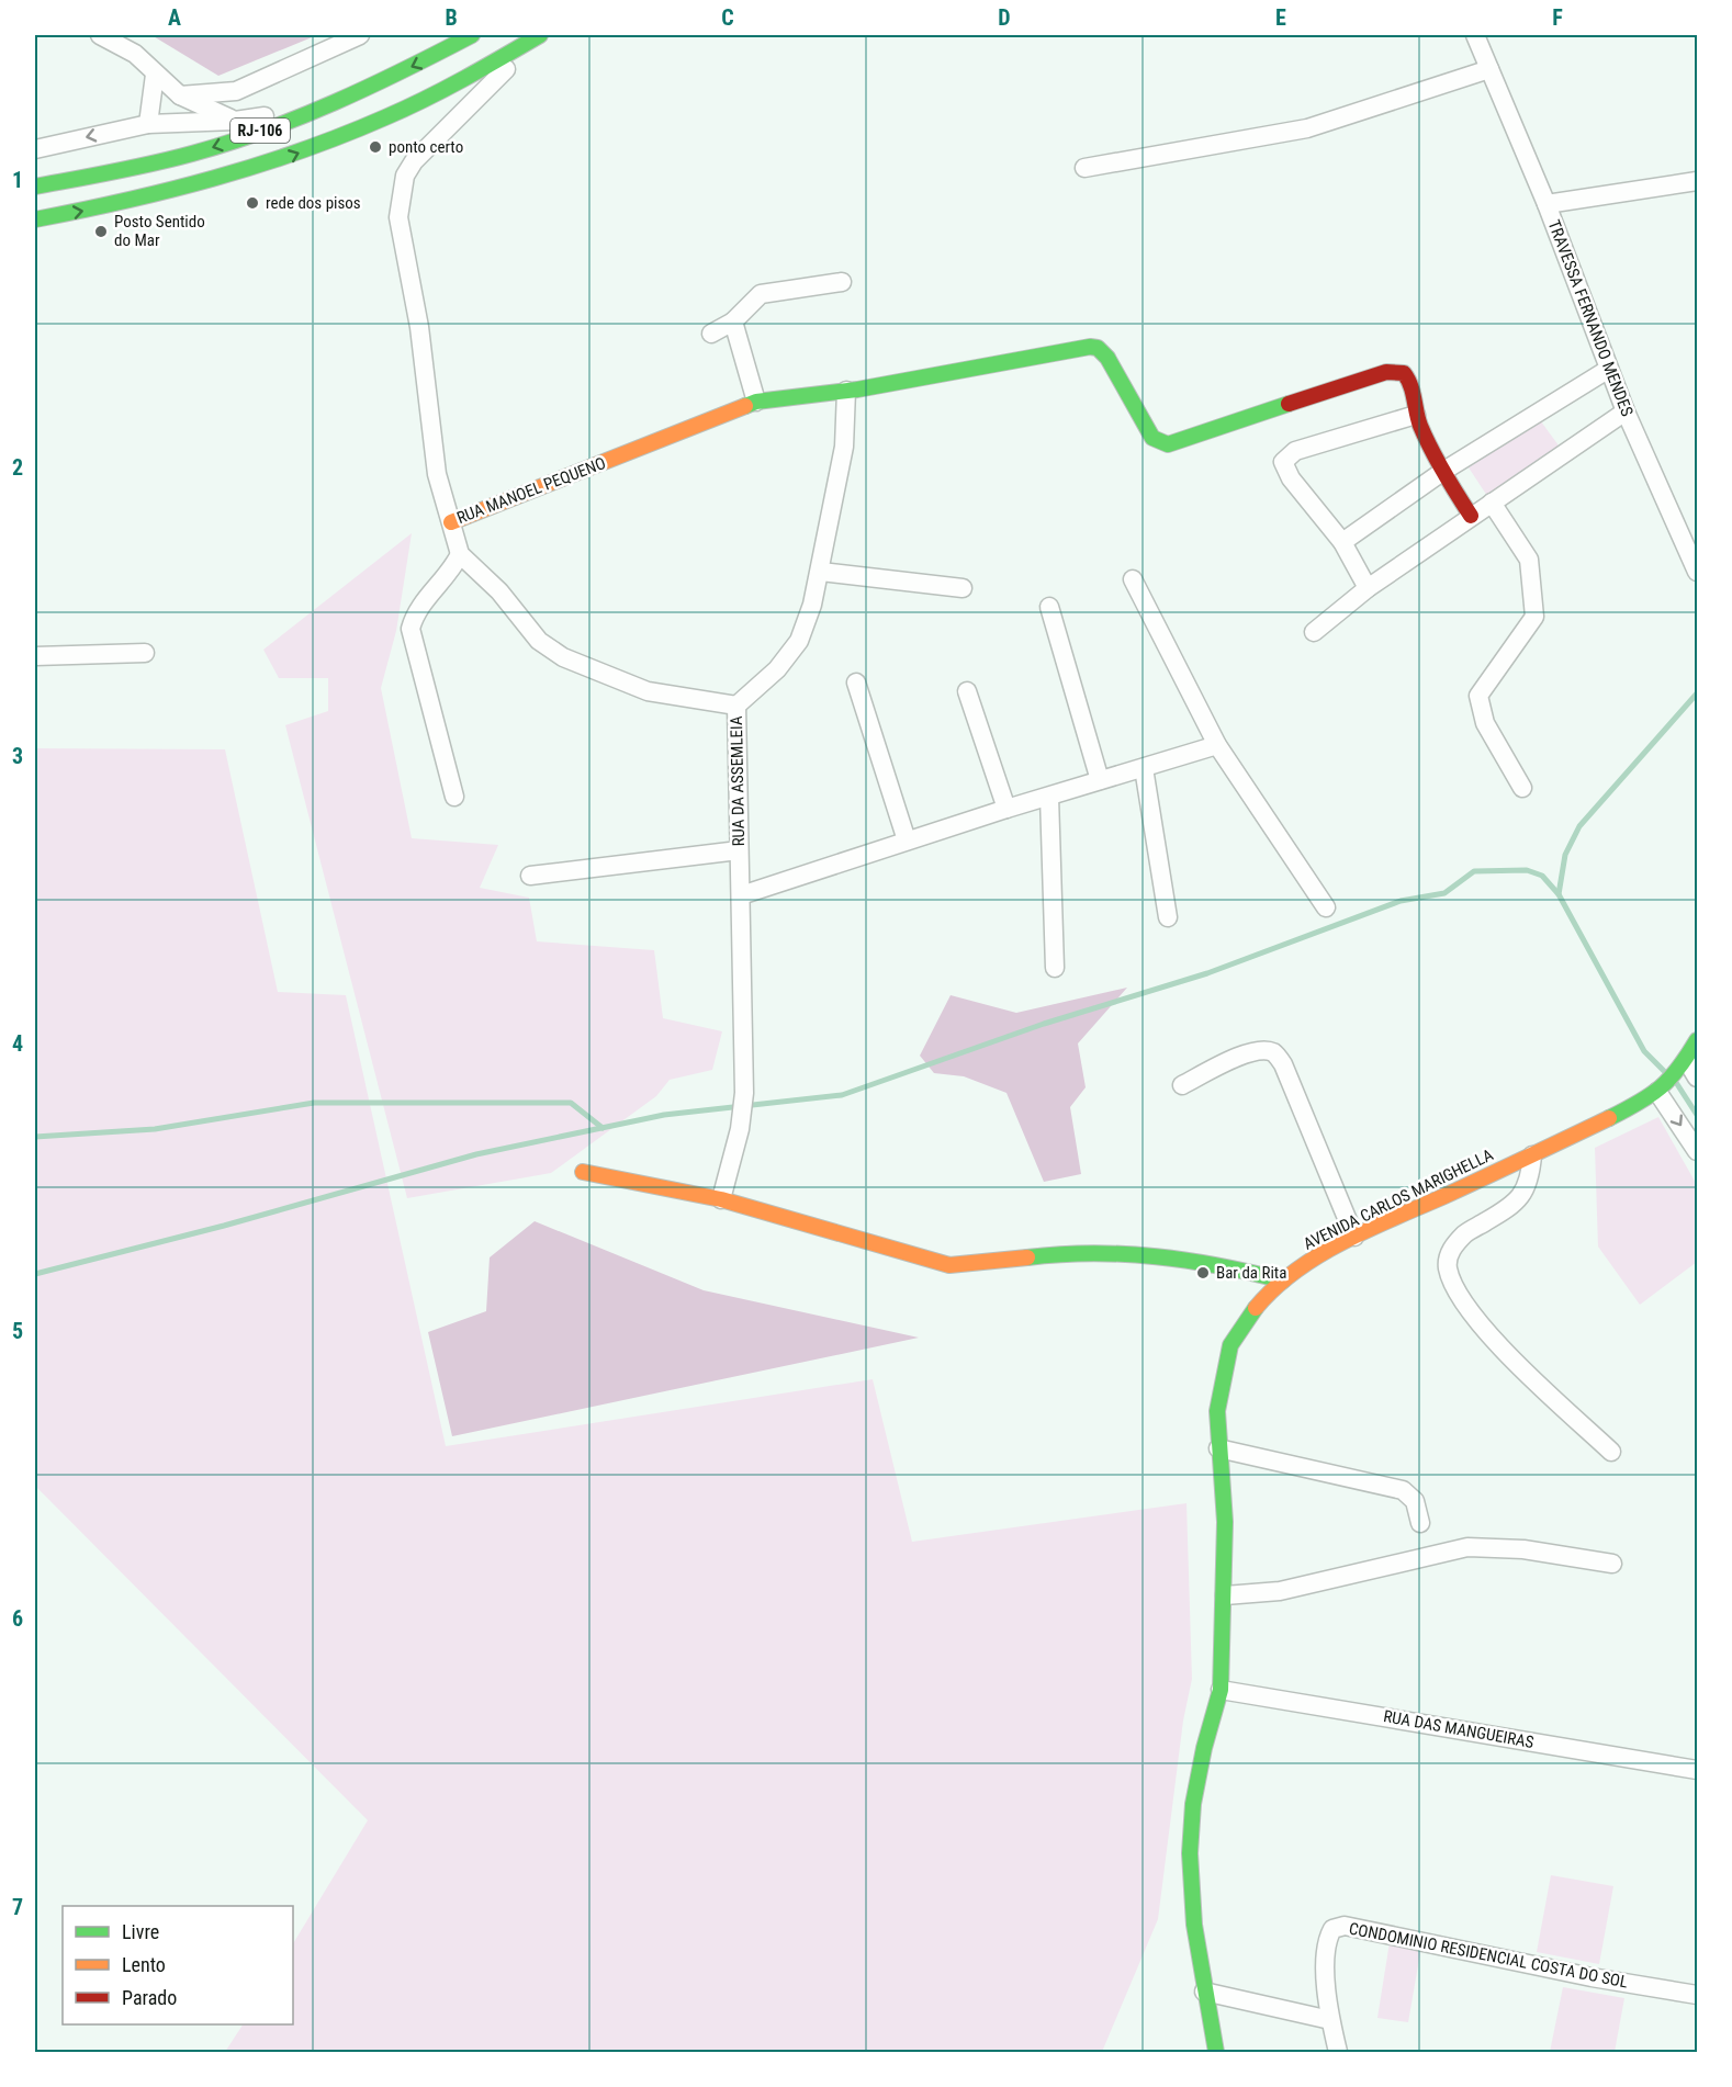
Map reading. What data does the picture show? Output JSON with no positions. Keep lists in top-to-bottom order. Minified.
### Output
{"streets":{"main road":["RJ-106","RUA MANOEL PEQUENO","AVENIDA CARLOS MARIGHELLA"],"street":["TRAVESSA FERNANDO MENDES","RUA DA ASSEMLEIA","RUA DAS MANGUEIRAS","CONDOMINIO RESIDENCIAL COSTA DO SOL"]},"crossings":[["RJ-106","RUA MANOEL PEQUENO"],["RUA MANOEL PEQUENO","RUA DA ASSEMLEIA"],["AVENIDA CARLOS MARIGHELLA","RUA DAS MANGUEIRAS"]],"places":["ponto certo","rede dos pisos","Posto Sentido do Mar","Bar da Rita"],"legend":["Livre","Lento","Parado"],"grid":{"columns":["A","B","C","D","E","F"],"rows":["1","2","3","4","5","6","7"]}}
